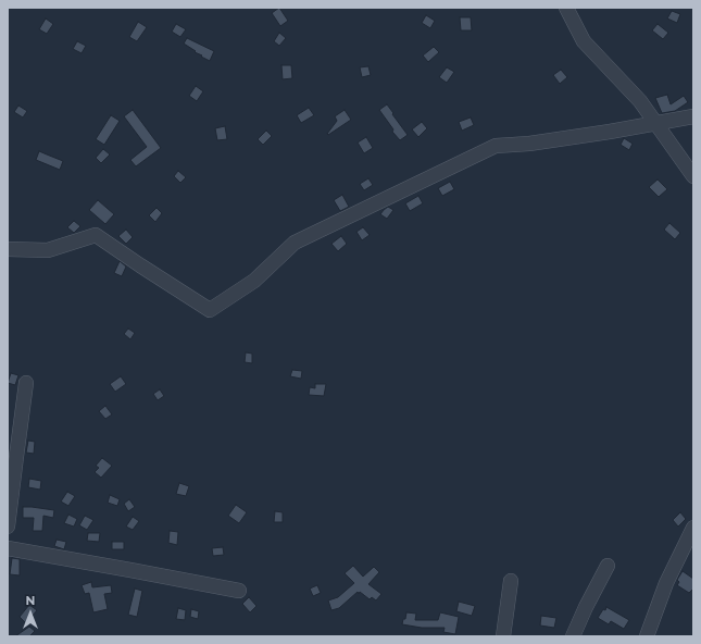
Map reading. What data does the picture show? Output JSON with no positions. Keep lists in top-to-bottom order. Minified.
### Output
{"north":"top"}
